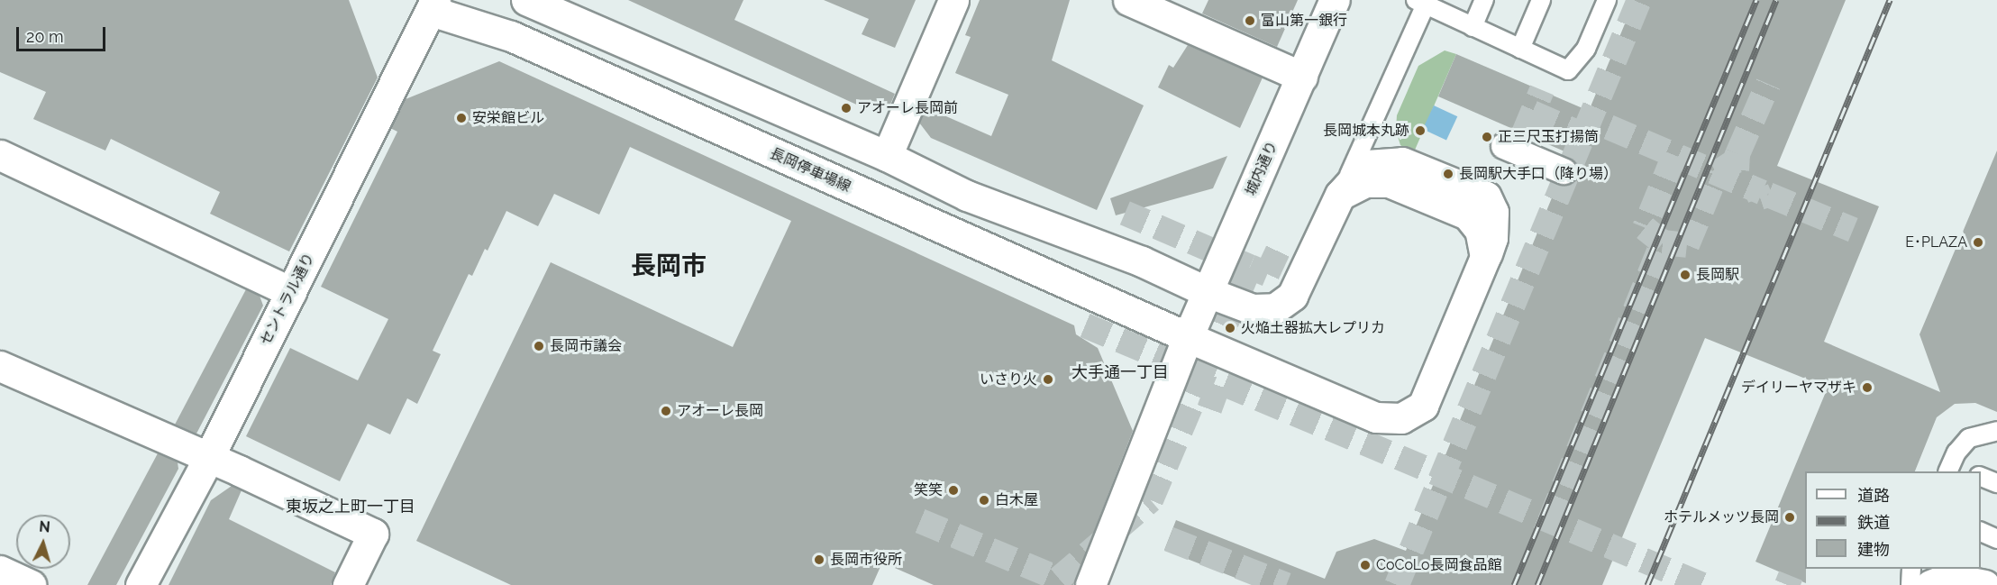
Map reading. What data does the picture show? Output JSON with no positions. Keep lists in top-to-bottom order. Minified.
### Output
{"streets":{"main road":["城内通り","長岡停車場線","セントラル通り"]},"crossings":[["城内通り","長岡停車場線"],["長岡停車場線","セントラル通り"]],"districts":["長岡市","大手通一丁目","東坂之上町一丁目"],"places":["富山第一銀行","アオーレ長岡前","安栄館ビル","長岡城本丸跡","正三尺玉打揚筒","長岡駅大手口（降り場）","E･PLAZA","長岡駅","火焔土器拡大レプリカ","長岡市議会","いさり火","デイリーヤマザキ","アオーレ長岡","笑笑","白木屋","ホテルメッツ長岡","長岡市役所","CoCoLo長岡食品館"],"legend":["道路","鉄道","建物"],"scale_bar":"20 m","north":"top"}
